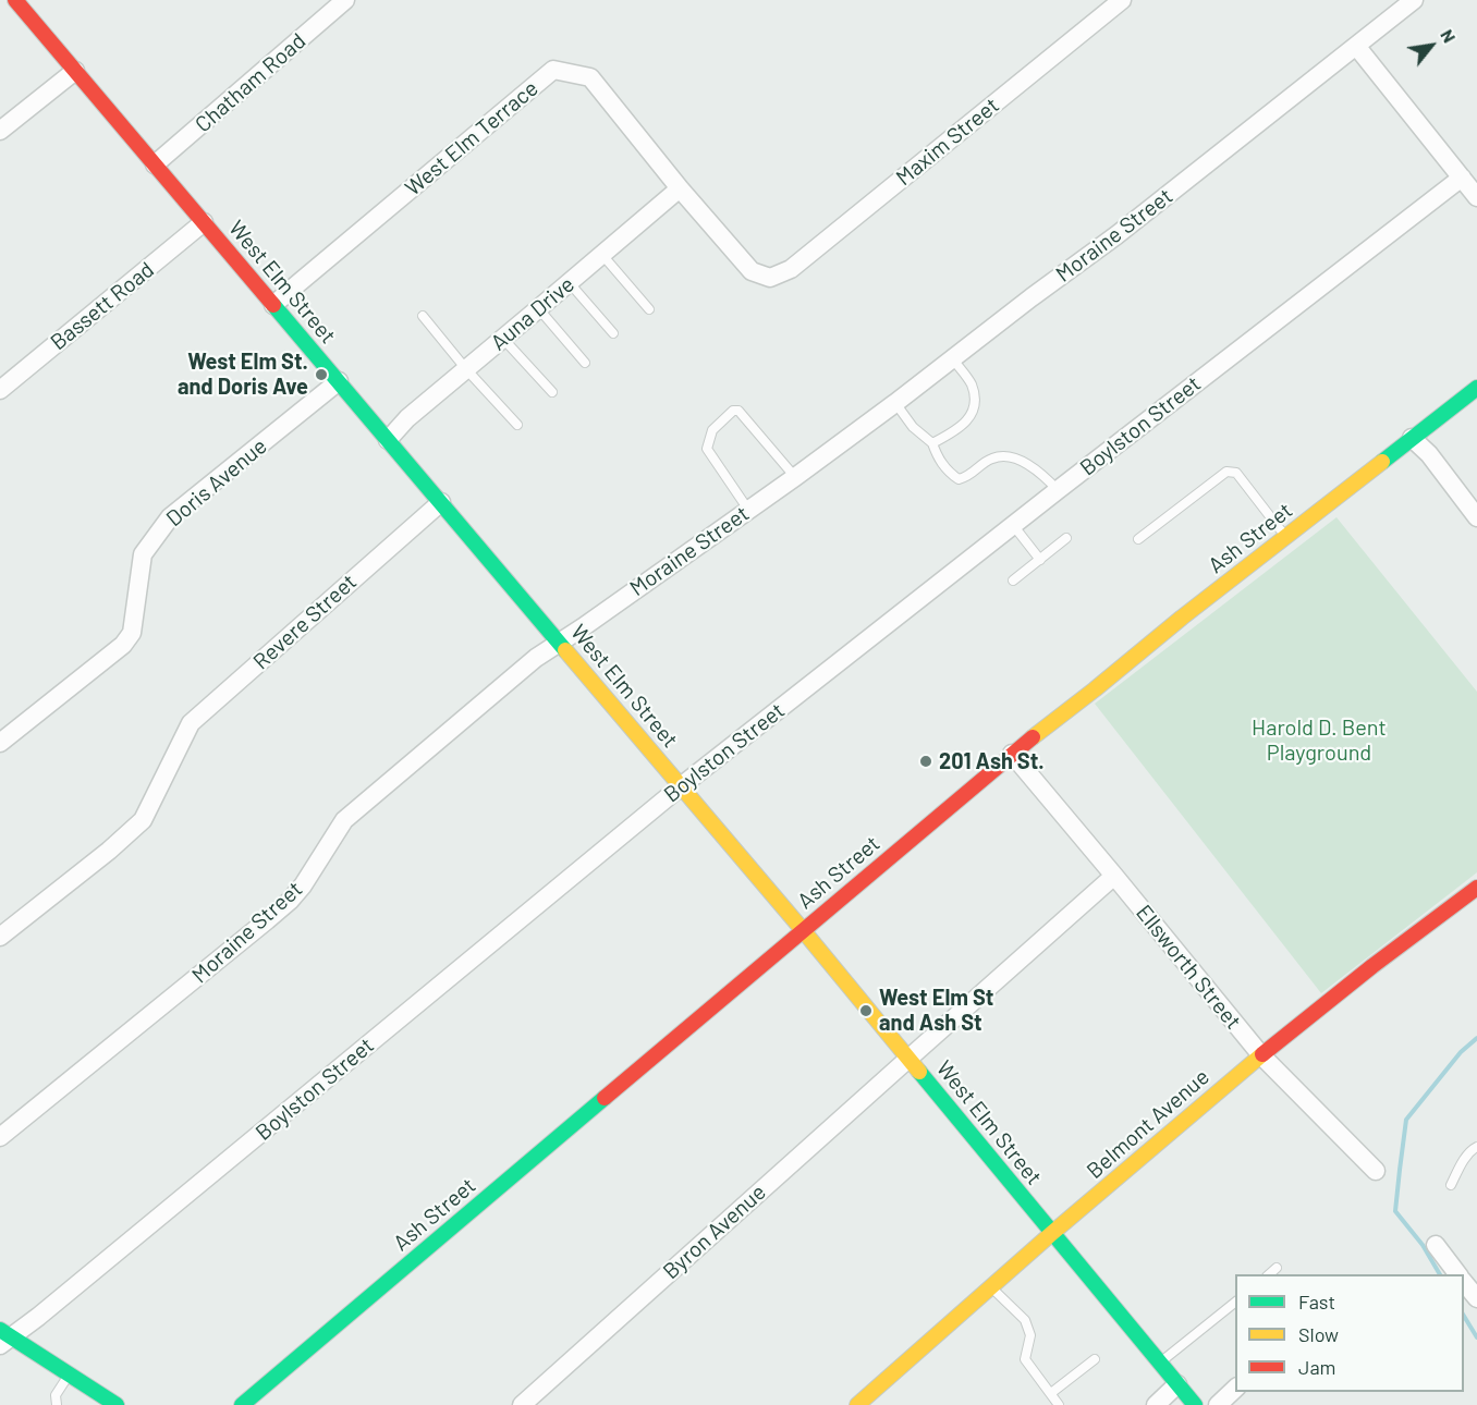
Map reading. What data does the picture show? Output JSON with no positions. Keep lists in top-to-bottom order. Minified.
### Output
{"streets":{"street":["Chatham Road","West Elm Terrace","Maxim Street","Moraine Street","West Elm Street","Bassett Road","Auna Drive","Boylston Street","Doris Avenue","Ash Street","Revere Street","Ellsworth Street","Belmont Avenue","Byron Avenue"]},"crossings":[["Chatham Road","West Elm Street"],["West Elm Terrace","Maxim Street"],["West Elm Terrace","West Elm Street"],["West Elm Terrace","Auna Drive"],["Moraine Street","West Elm Street"],["West Elm Street","Bassett Road"],["West Elm Street","Auna Drive"],["West Elm Street","Boylston Street"],["West Elm Street","Doris Avenue"],["West Elm Street","Ash Street"],["West Elm Street","Revere Street"],["West Elm Street","Belmont Avenue"],["West Elm Street","Byron Avenue"],["Ash Street","Ellsworth Street"],["Ellsworth Street","Belmont Avenue"],["Ellsworth Street","Byron Avenue"]],"parks":["Harold D. Bent Playground"],"places":["West Elm St. and Doris Ave","201 Ash St.","West Elm St and Ash St"],"legend":["Fast","Slow","Jam"],"north":"top right"}
